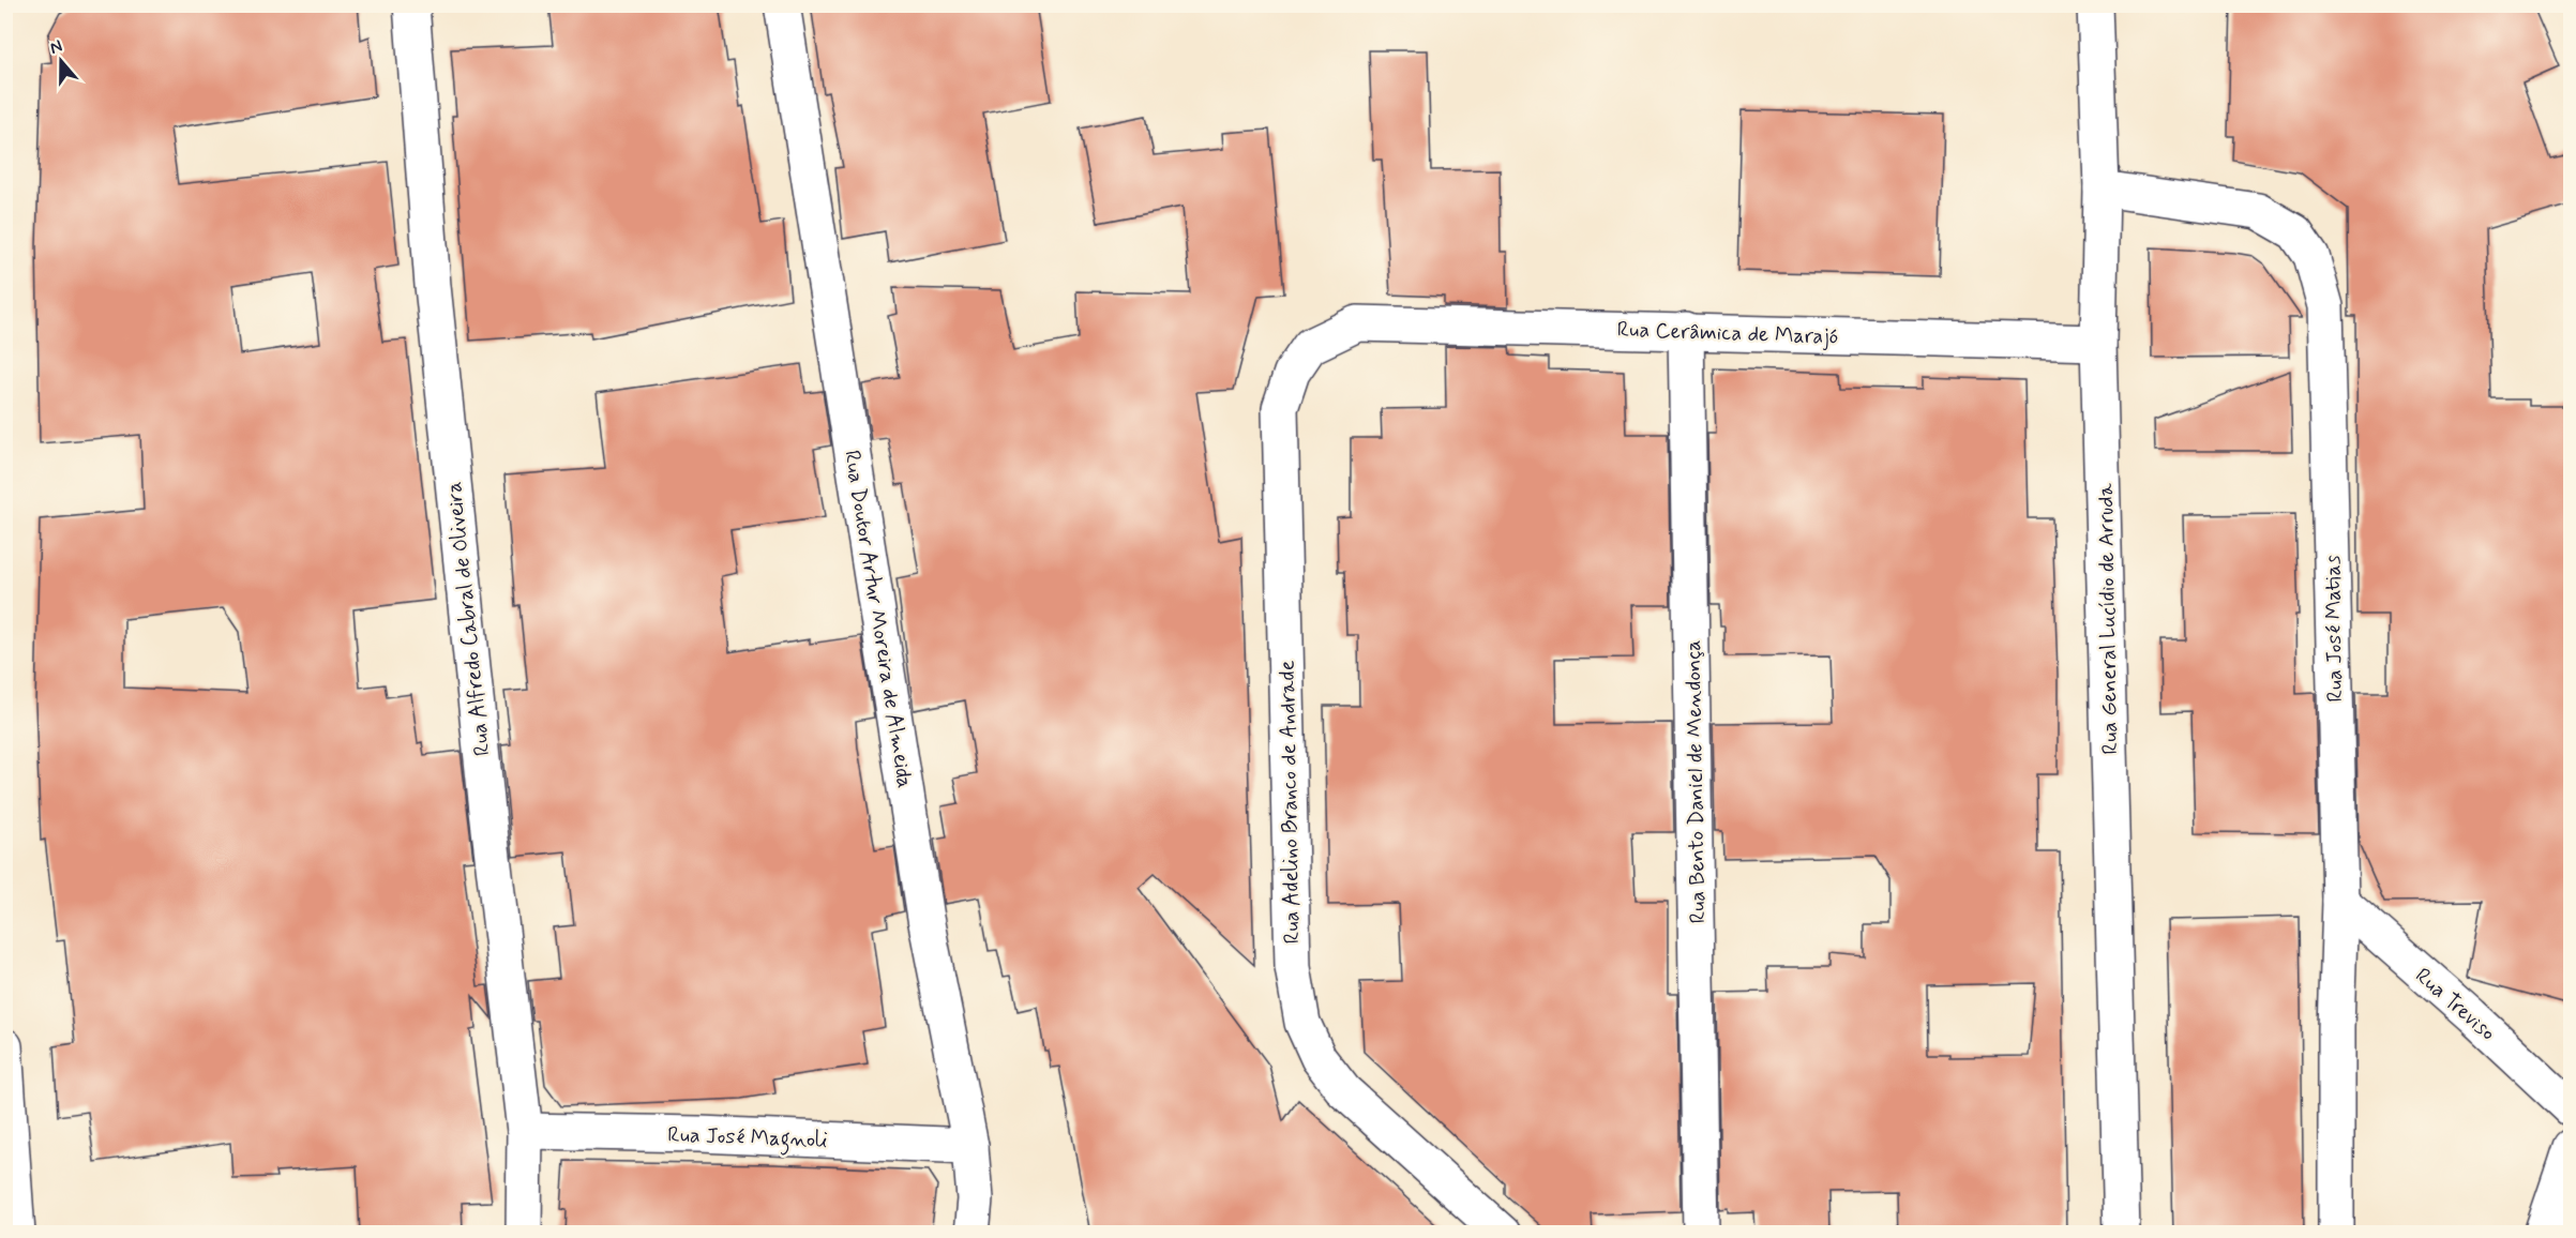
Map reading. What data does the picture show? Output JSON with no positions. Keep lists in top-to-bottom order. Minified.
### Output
{"streets":{"street":["Rua Cerâmica de Marajó","Rua Alfredo Cabral de Oliveira","Rua Doutor Artur Moreira de Almeida","Rua General Lucídio de Arruda","Rua José Matias","Rua Bento Daniel de Mendonça","Rua Adelino Branco de Andrade","Rua Treviso","Rua José Magnoli"]},"crossings":[["Rua Cerâmica de Marajó","Rua General Lucídio de Arruda"],["Rua Cerâmica de Marajó","Rua Bento Daniel de Mendonça"],["Rua Cerâmica de Marajó","Rua Adelino Branco de Andrade"],["Rua Alfredo Cabral de Oliveira","Rua José Magnoli"],["Rua Doutor Artur Moreira de Almeida","Rua José Magnoli"],["Rua General Lucídio de Arruda","Rua José Matias"],["Rua José Matias","Rua Treviso"]],"north":"top"}
